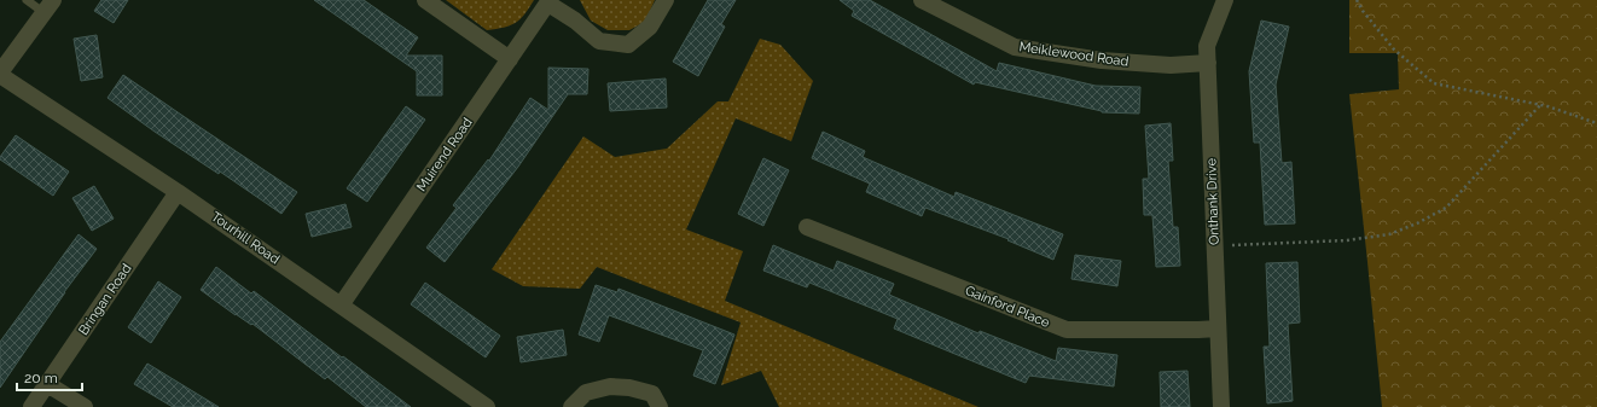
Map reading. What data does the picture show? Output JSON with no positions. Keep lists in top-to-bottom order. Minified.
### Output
{"streets":{"street":["Meiklewood Road","Muirend Road","Onthank Drive","Tourhill Road","Bringan Road","Gainford Place"]},"crossings":[["Meiklewood Road","Onthank Drive"],["Muirend Road","Tourhill Road"],["Onthank Drive","Gainford Place"],["Tourhill Road","Bringan Road"]],"scale_bar":"20 m"}
